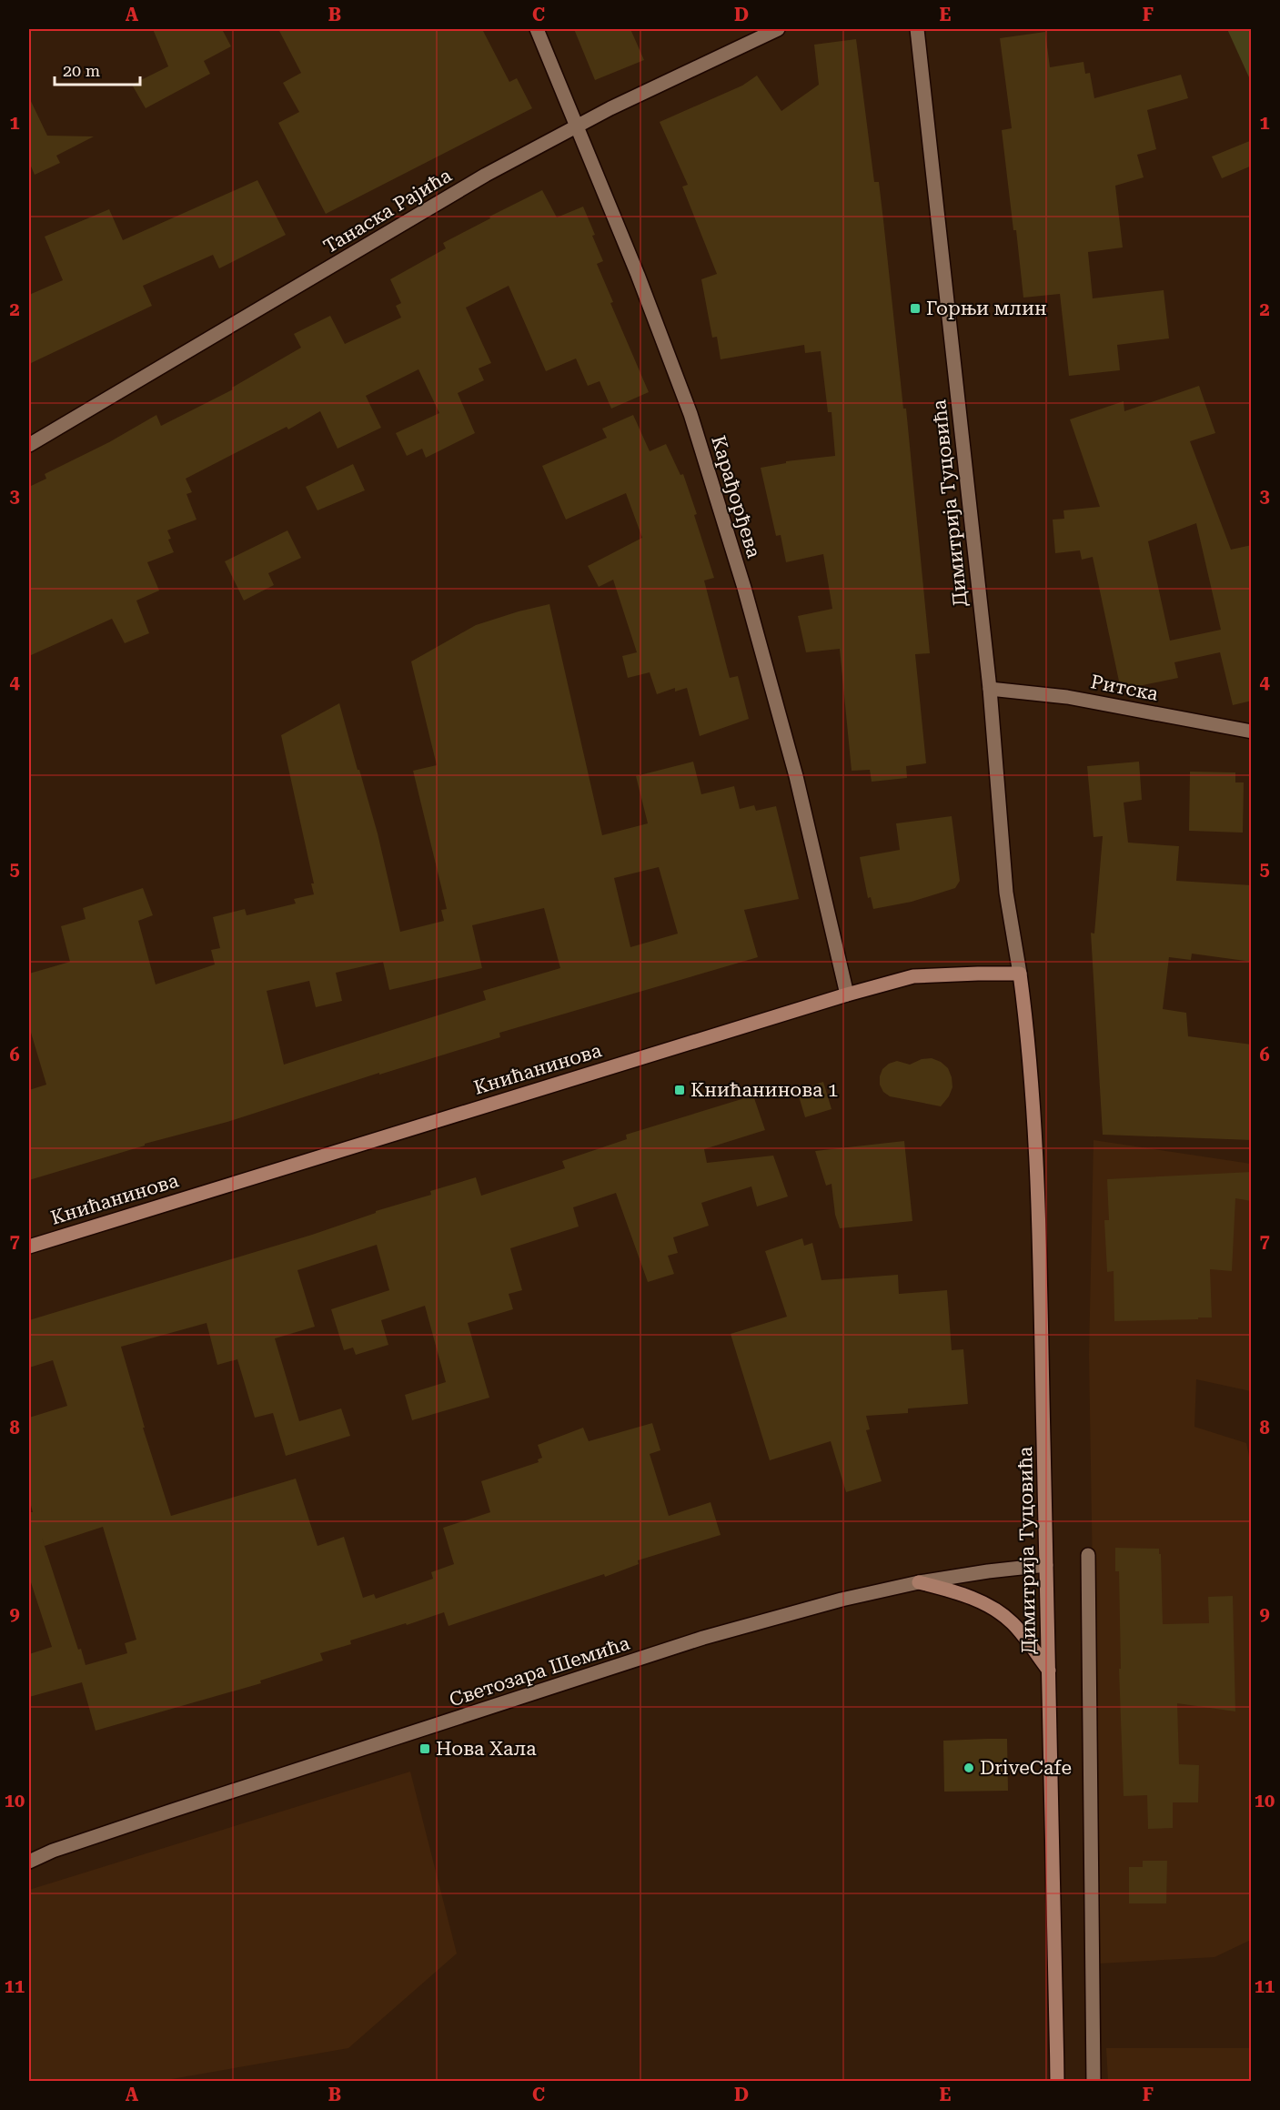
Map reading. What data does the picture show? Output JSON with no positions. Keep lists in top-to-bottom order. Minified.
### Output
{"streets":{"main road":["Димитрија Туцовића","Книћанинова"],"street":["Танаска Рајића","Карађорђева","Ритска","Светозара Шемића"]},"crossings":[["Танаска Рајића","Карађорђева"],["Карађорђева","Книћанинова"],["Димитрија Туцовића","Ритска"],["Димитрија Туцовића","Книћанинова"],["Димитрија Туцовића","Светозара Шемића"]],"places":{"transit":["Горњи млин","Книћанинова 1","Нова Хала"],"other":["DriveCafe"]},"scale_bar":"20 m","grid":{"columns":["A","B","C","D","E","F"],"rows":["1","2","3","4","5","6","7","8","9","10","11"]}}
